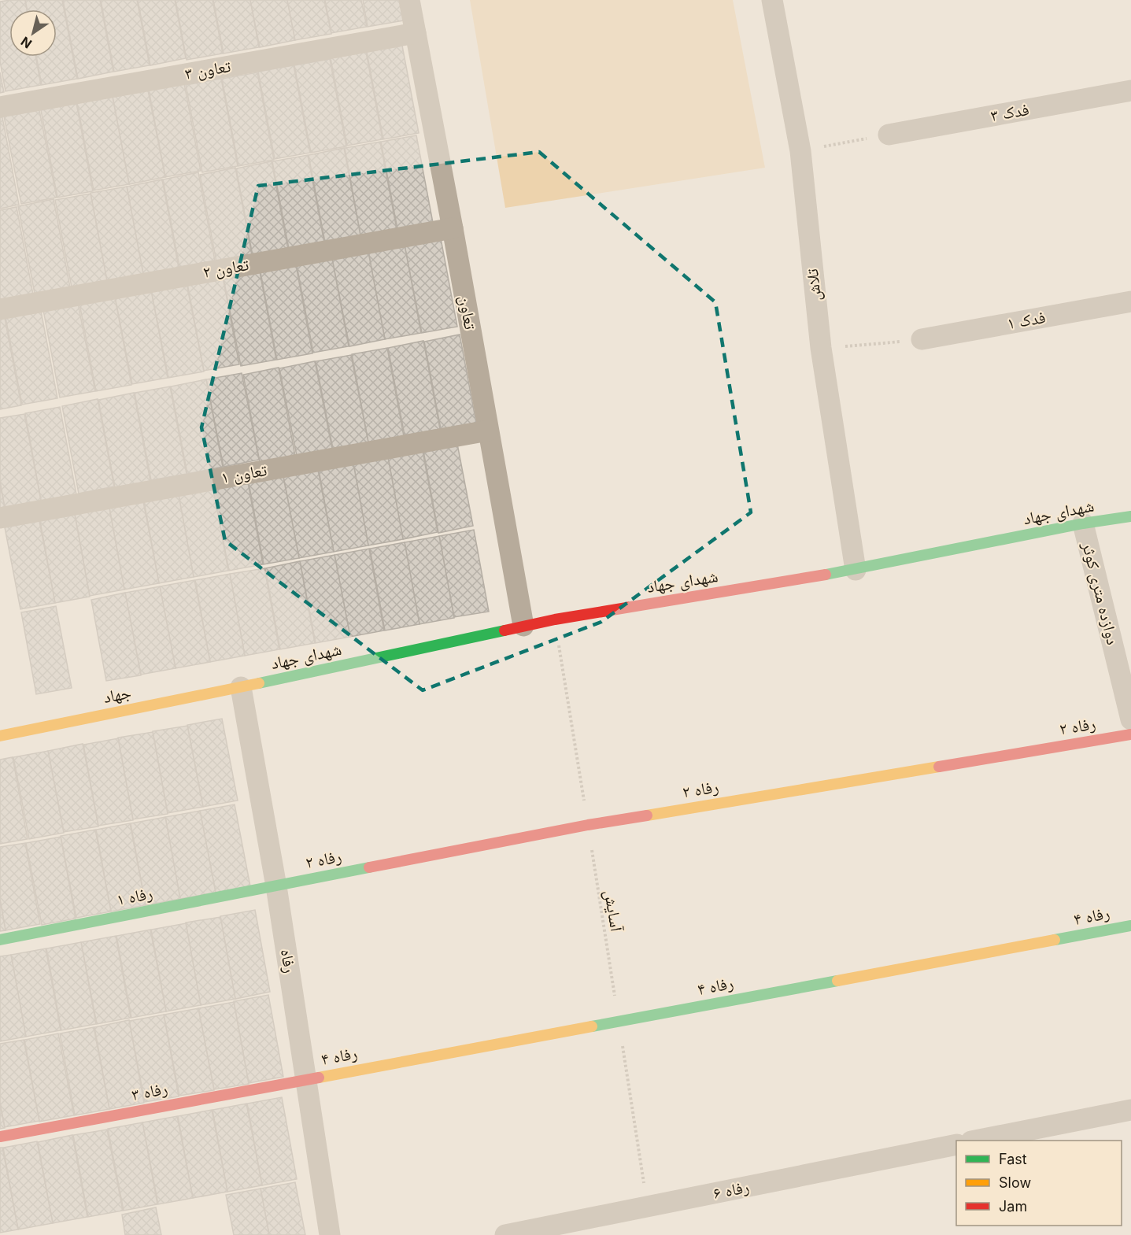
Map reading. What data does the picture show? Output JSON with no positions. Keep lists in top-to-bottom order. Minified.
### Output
{"streets":{"street":["تعاون ۳","فدک ۳","تعاون ۲","تلاش","تعاون","فدک ۱","تعاون ۱","شهدای جهاد","دوازده متری کوثر","جهاد","رفاه ۲","رفاه ۱","رفاه ۴","رفاه","رفاه ۳","رفاه ۶"],"path":["آسایش"]},"crossings":[["تعاون ۳","تعاون"],["تعاون ۲","تعاون"],["تلاش","شهدای جهاد"],["تعاون","تعاون ۱"],["تعاون","شهدای جهاد"],["شهدای جهاد","دوازده متری کوثر"],["شهدای جهاد","جهاد"],["شهدای جهاد","آسایش"],["شهدای جهاد","رفاه"],["جهاد","رفاه"],["رفاه ۲","رفاه ۱"],["رفاه ۲","آسایش"],["رفاه ۲","رفاه"],["رفاه ۱","رفاه"],["آسایش","رفاه ۴"],["آسایش","رفاه ۶"],["رفاه ۴","رفاه"],["رفاه ۴","رفاه ۳"],["رفاه","رفاه ۳"]],"legend":["Fast","Slow","Jam"],"north":"bottom left"}
